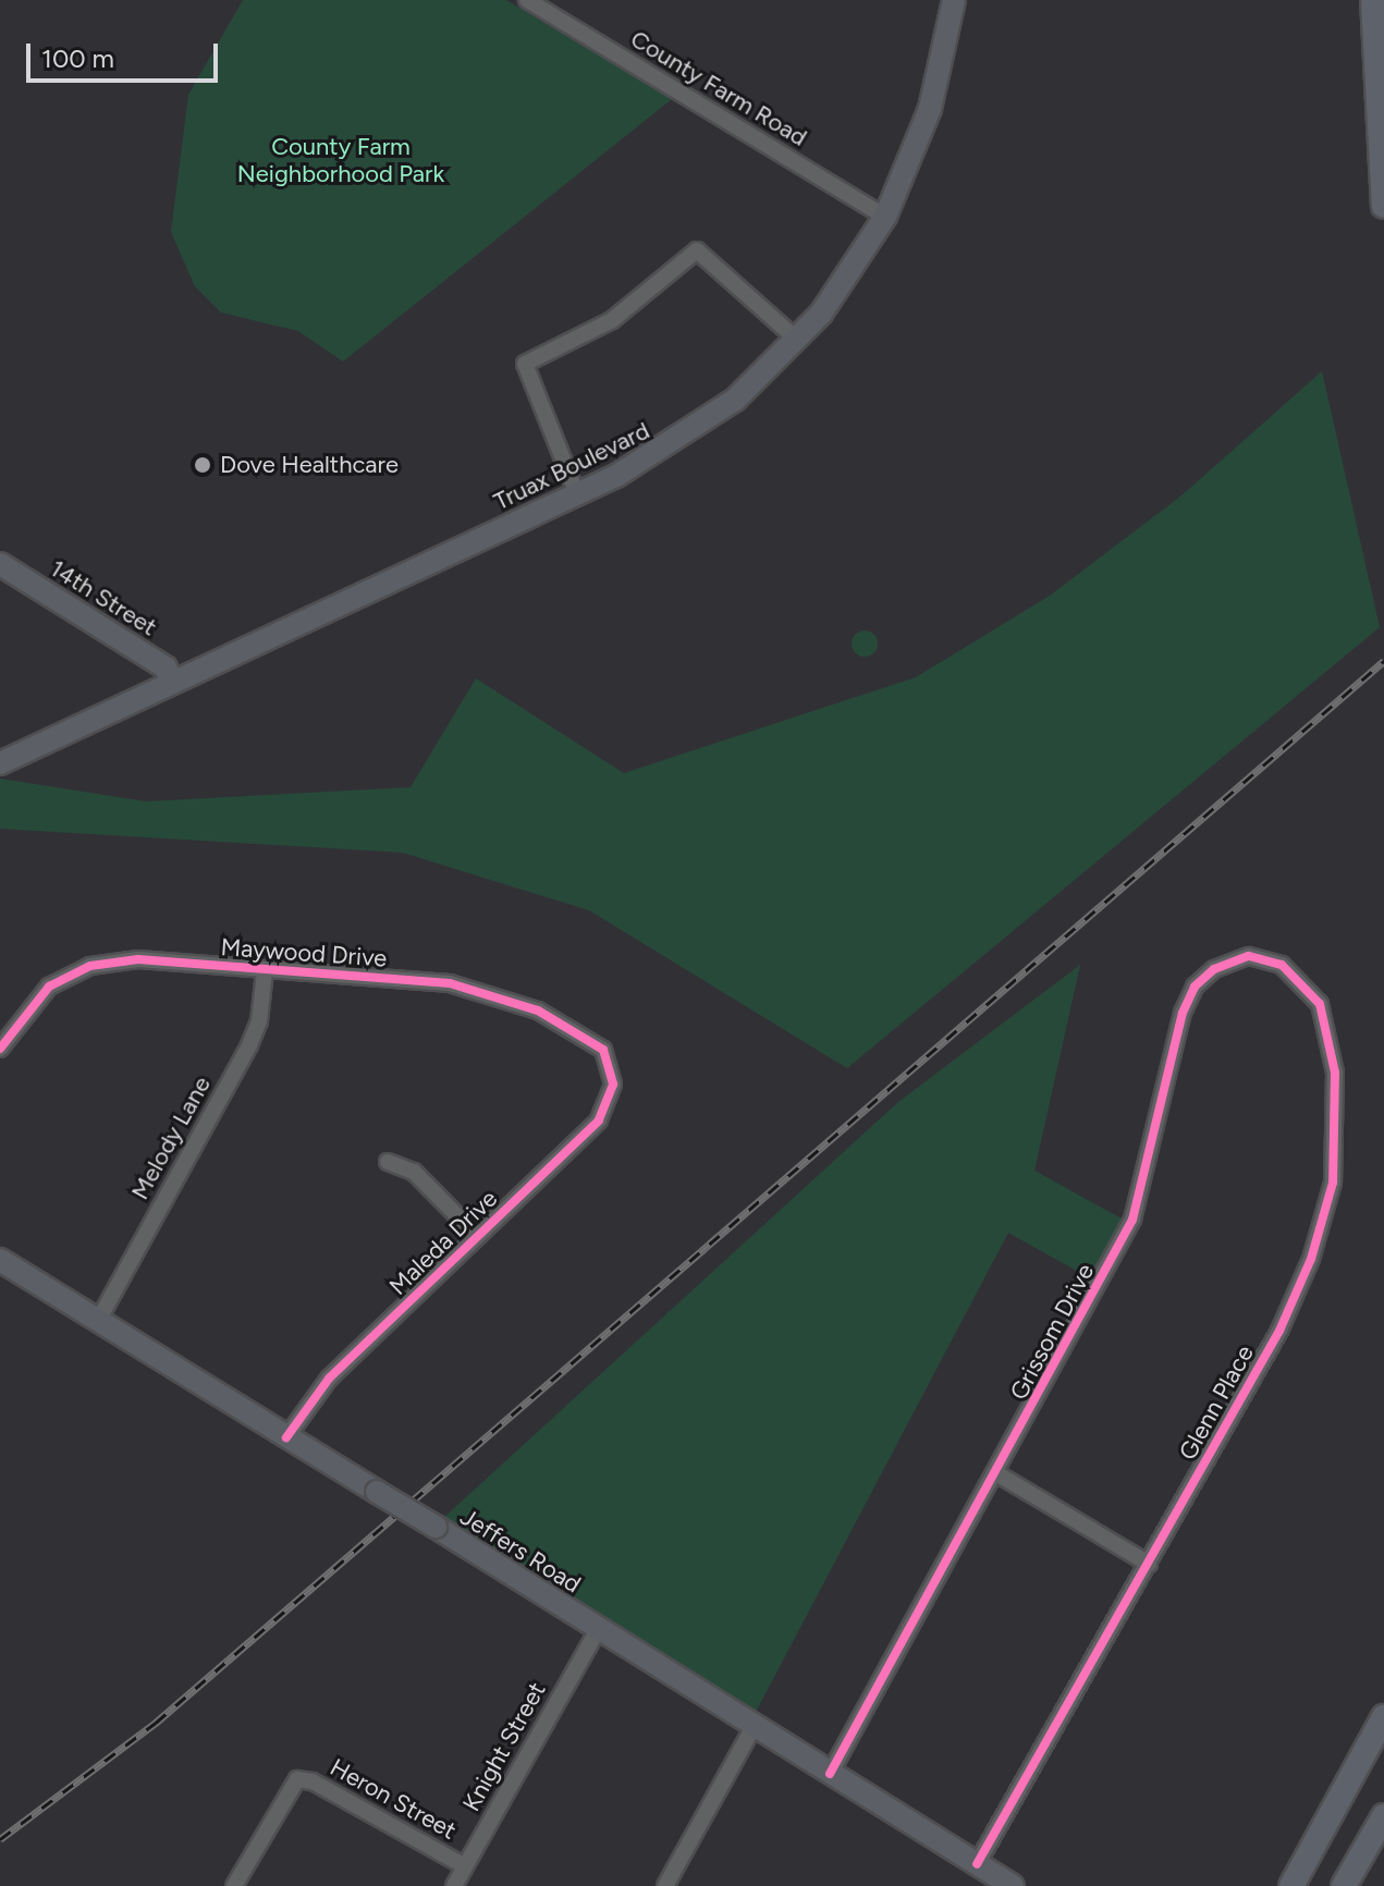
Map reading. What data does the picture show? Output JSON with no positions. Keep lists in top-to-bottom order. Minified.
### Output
{"streets":{"main road":["Truax Boulevard","14th Street","Jeffers Road"],"street":["County Farm Road","Maywood Drive","Melody Lane","Maleda Drive","Grissom Drive","Glenn Place","Knight Street","Heron Street"]},"crossings":[["County Farm Road","Truax Boulevard"],["Truax Boulevard","14th Street"],["Maywood Drive","Melody Lane"],["Maywood Drive","Maleda Drive"],["Melody Lane","Jeffers Road"],["Maleda Drive","Jeffers Road"],["Grissom Drive","Glenn Place"],["Grissom Drive","Jeffers Road"],["Glenn Place","Jeffers Road"],["Jeffers Road","Knight Street"],["Knight Street","Heron Street"]],"parks":["County Farm Neighborhood Park"],"places":["Dove Healthcare"],"scale_bar":"100 m"}
